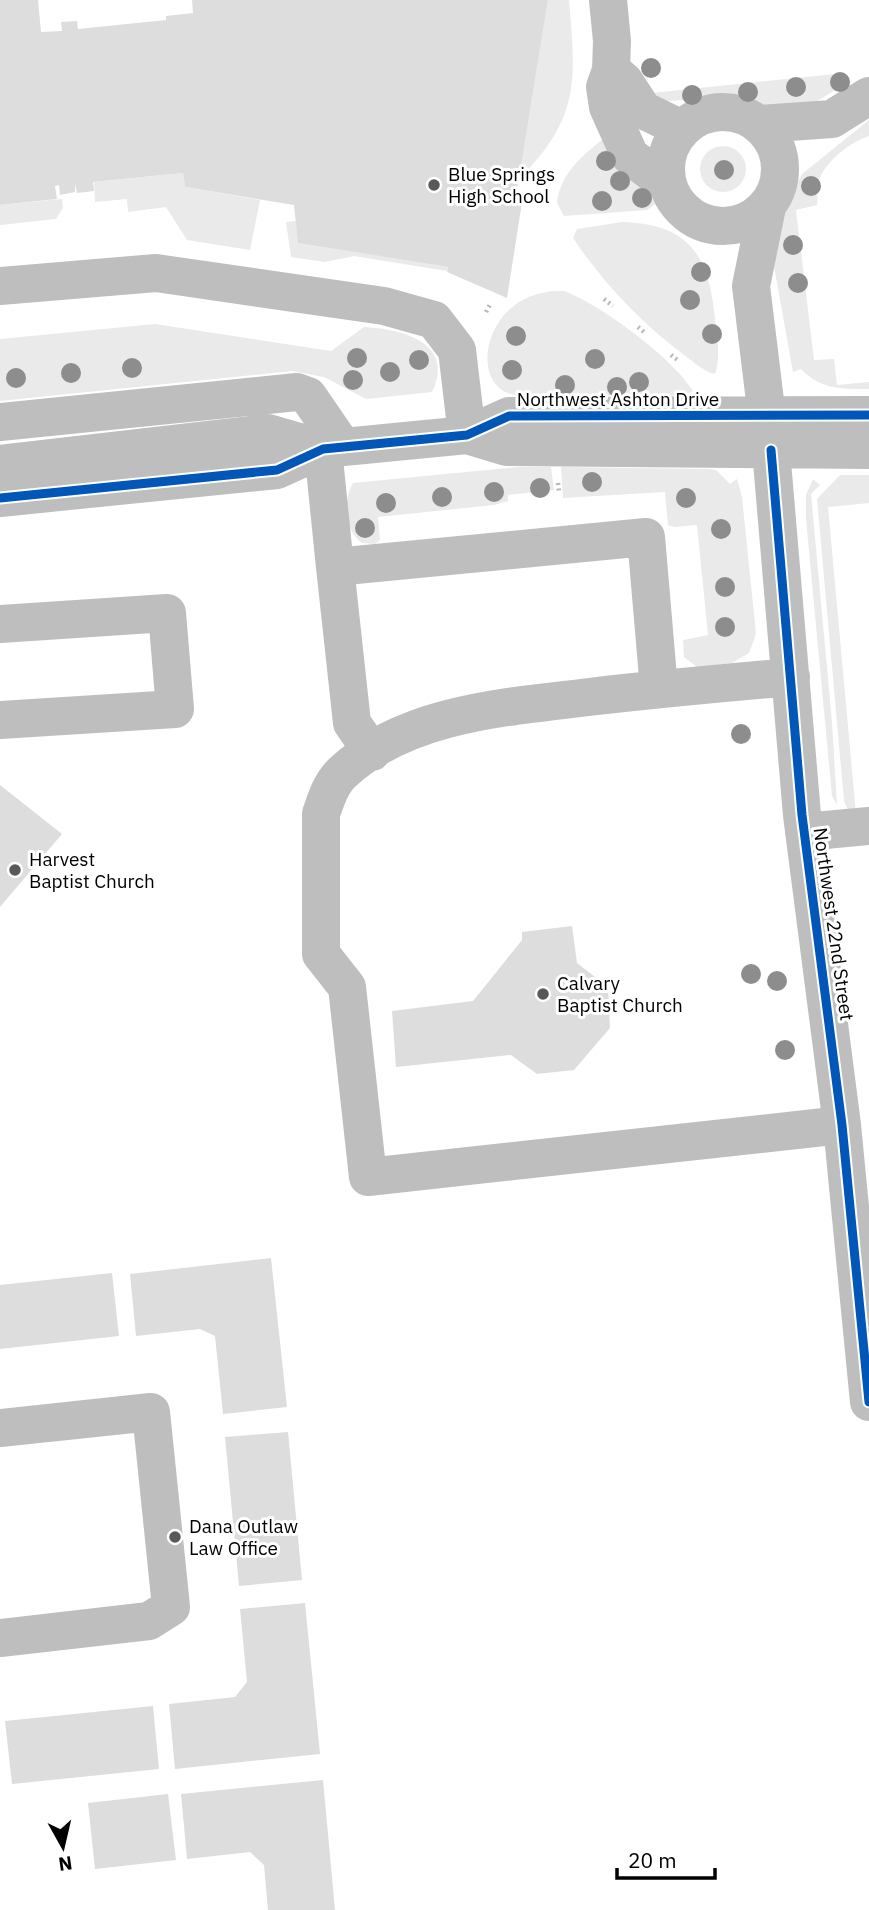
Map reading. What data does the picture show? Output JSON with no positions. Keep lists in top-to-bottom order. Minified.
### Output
{"streets":{"street":["Northwest 22nd Street"],"cycle path":["Northwest Ashton Drive"]},"places":["Blue Springs High School","Harvest Baptist Church","Calvary Baptist Church","Dana Outlaw Law Office"],"scale_bar":"20 m","north":"bottom"}
